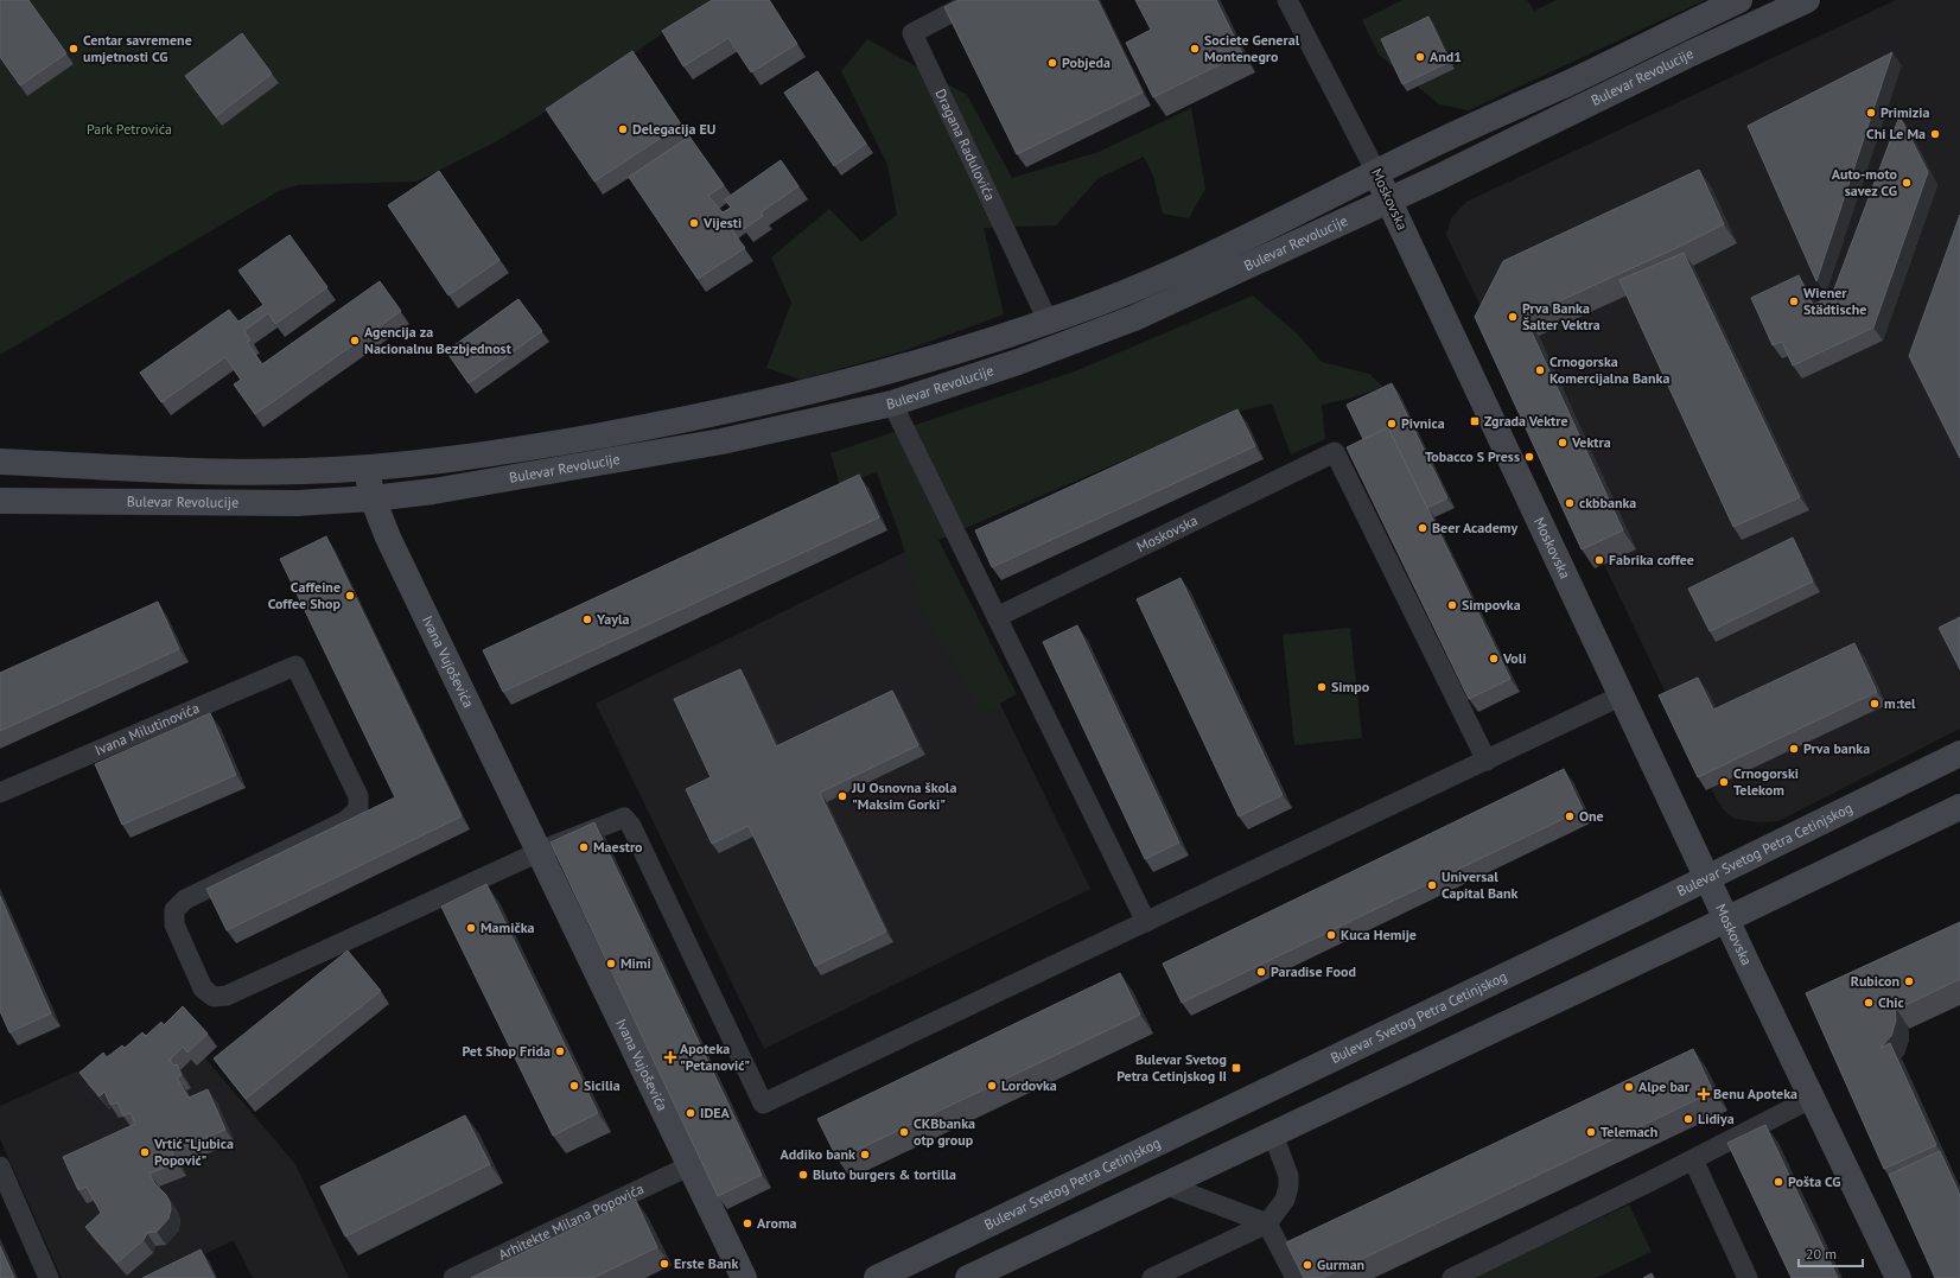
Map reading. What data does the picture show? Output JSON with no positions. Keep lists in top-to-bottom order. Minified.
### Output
{"streets":{"main road":["Bulevar Revolucije","Moskovska","Ivana Vujoševića","Bulevar Svetog Petra Cetinjskog"],"street":["Dragana Radulovića","Ivana Milutinovića","Arhitekte Milana Popovića"]},"crossings":[["Bulevar Revolucije","Dragana Radulovića"],["Bulevar Revolucije","Moskovska"],["Bulevar Revolucije","Ivana Vujoševića"],["Moskovska","Bulevar Svetog Petra Cetinjskog"],["Ivana Vujoševića","Ivana Milutinovića"],["Ivana Vujoševića","Arhitekte Milana Popovića"]],"parks":["Park Petrovića"],"places":{"other":["Centar savremene umjetnosti CG","Societe General Montenegro","And1","Pobjeda","Primizia","Delegacija EU","Chi Le Ma","Auto-moto savez CG","Vijesti","Wiener Städtische","Prva Banka Šalter Vektra","Agencija za Nacionalnu Bezbjednost","Crnogorska Komercijalna Banka","Pivnica","Vektra","Tobacco S Press","ckbbanka","Beer Academy","Fabrika coffee","Caffeine Coffee Shop","Simpovka","Yayla","Voli","Simpo","m:tel","Prva banka","Crnogorski Telekom","JU Osnovna škola \"Maksim Gorki\"","One","Maestro","Universal Capital Bank","Mamička","Kuca Hemije","Mimi","Paradise Food","Rubicon","Chic","Pet Shop Frida","Sicilia","Lordovka","Alpe bar","IDEA","Lidiya","CKBbanka otp group","Telemach","Vrtić \"Ljubica Popović\"","Addiko bank","Bluto burgers & tortilla","Pošta CG","Aroma","Erste Bank","Gurman"],"transit":["Zgrada Vektre","Bulevar Svetog Petra Cetinjskog II"],"health":["Apoteka \"Petanović\"","Benu Apoteka"]},"scale_bar":"20 m"}
